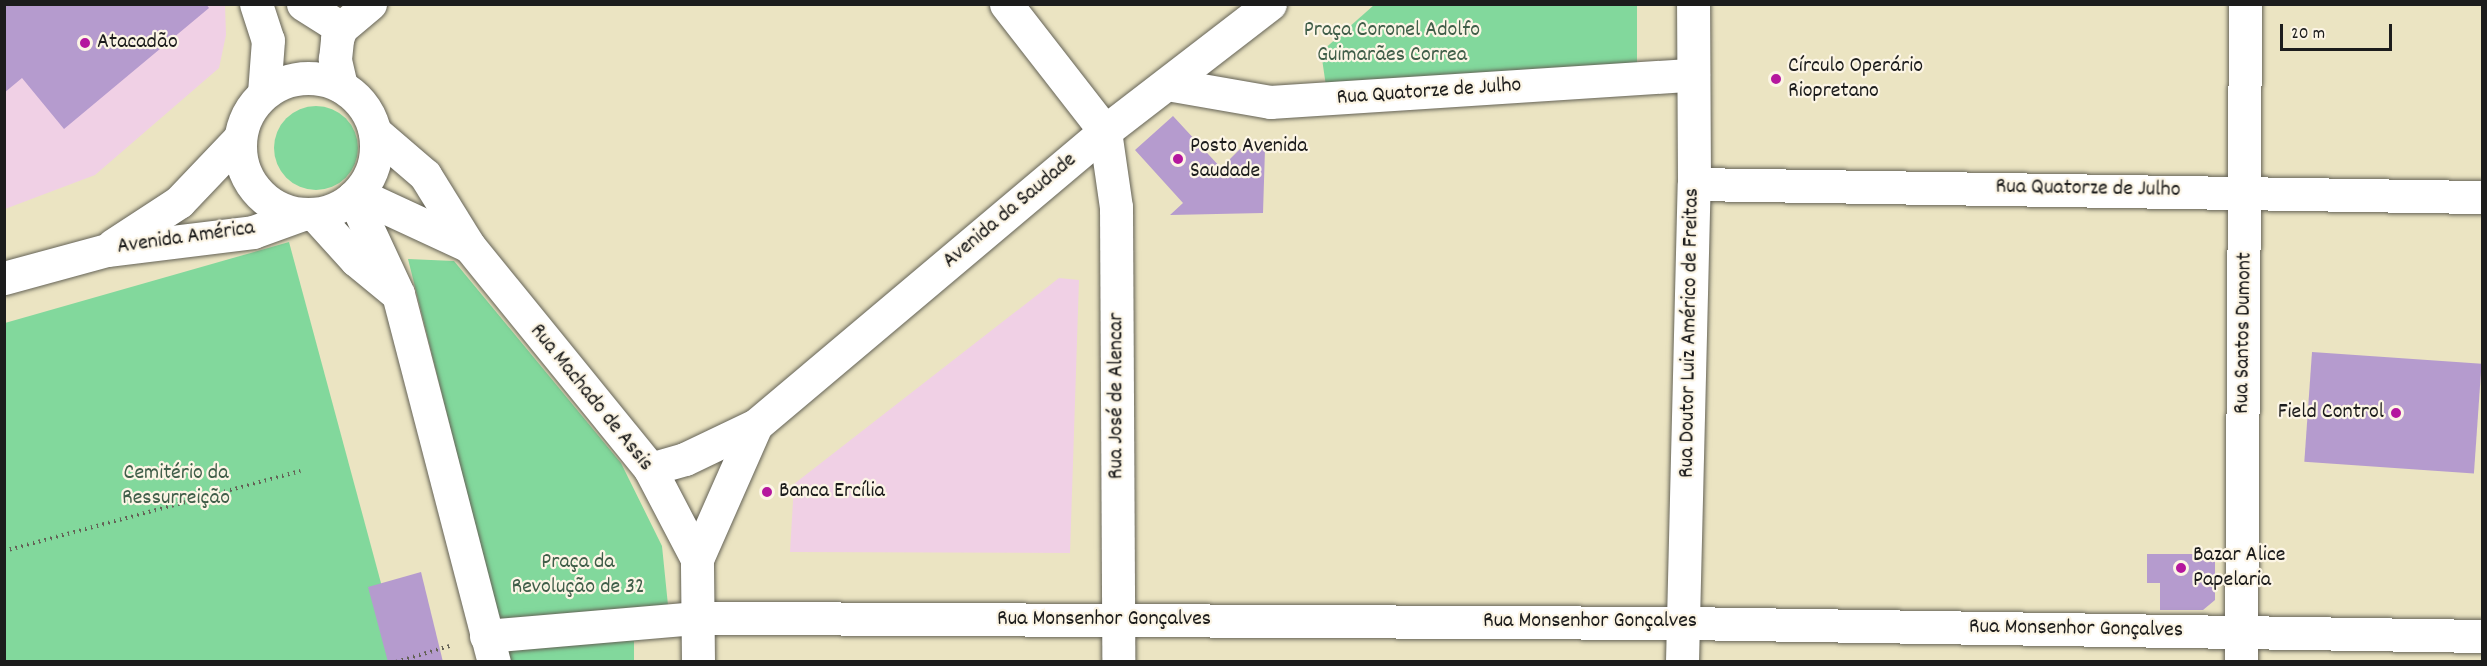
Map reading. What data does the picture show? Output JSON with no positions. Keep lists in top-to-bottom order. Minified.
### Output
{"streets":{"street":["Rua Quatorze de Julho","Avenida da Saudade","Avenida América","Rua Doutor Luiz Américo de Freitas","Rua Santos Dumont","Rua José de Alencar","Rua Machado de Assis","Rua Monsenhor Gonçalves"]},"crossings":[["Rua Quatorze de Julho","Avenida da Saudade"],["Rua Quatorze de Julho","Rua Doutor Luiz Américo de Freitas"],["Rua Quatorze de Julho","Rua Santos Dumont"],["Avenida da Saudade","Rua José de Alencar"],["Avenida da Saudade","Rua Machado de Assis"],["Avenida América","Rua Machado de Assis"],["Rua Doutor Luiz Américo de Freitas","Rua Monsenhor Gonçalves"],["Rua Santos Dumont","Rua Monsenhor Gonçalves"],["Rua José de Alencar","Rua Monsenhor Gonçalves"]],"parks":["Praça Coronel Adolfo Guimarães Correa","Cemitério da Ressurreição","Praça da Revolução de 32"],"places":["Atacadão","Círculo Operário Riopretano","Posto Avenida Saudade","Field Control","Banca Ercília","Bazar Alice Papelaria"],"scale_bar":"20 m"}
